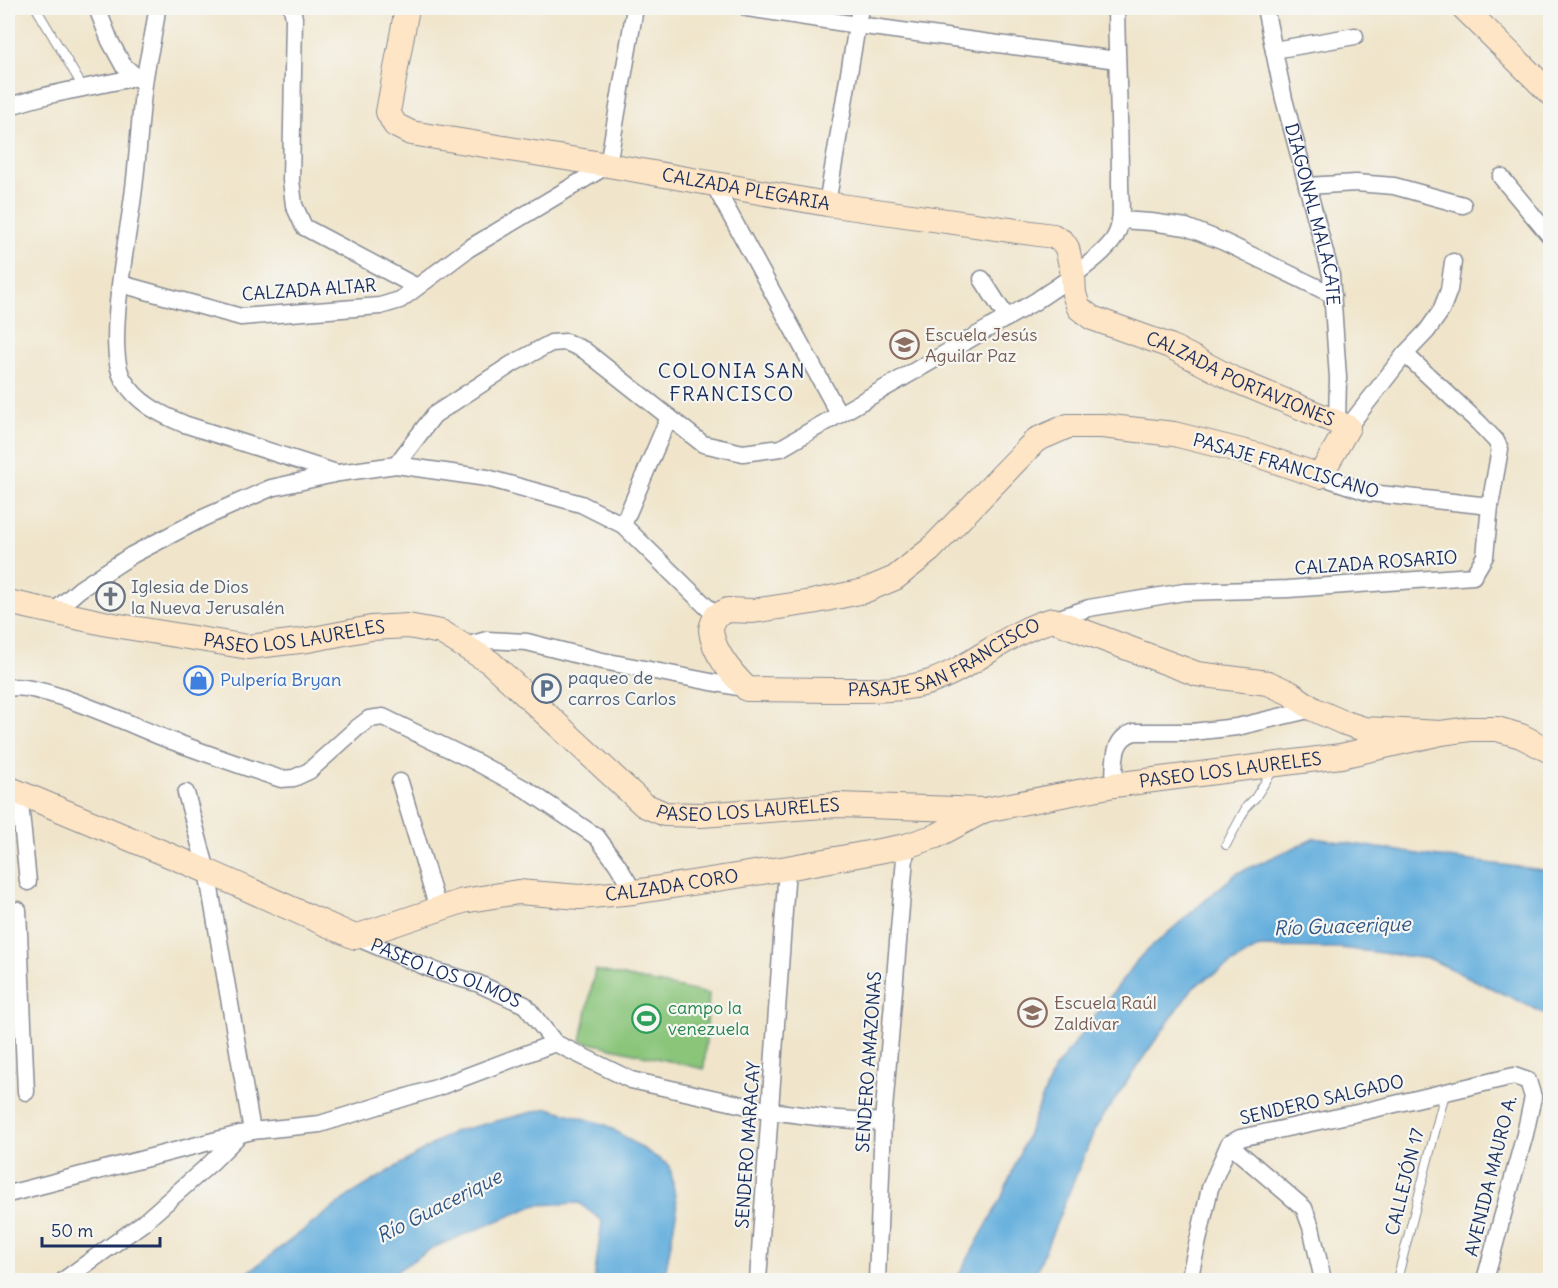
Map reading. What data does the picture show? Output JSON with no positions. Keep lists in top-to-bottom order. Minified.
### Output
{"streets":{"street":["CALZADA PLEGARIA","DIAGONAL MALACATE","CALZADA ALTAR","CALZADA PORTAVIONES","PASAJE FRANCISCANO","CALZADA ROSARIO","PASEO LOS LAURELES","PASAJE SAN FRANCISCO","CALZADA CORO","PASEO LOS OLMOS","SENDERO AMAZONAS","SENDERO SALGADO","SENDERO MARACAY","AVENIDA MAURO A."],"lane":["CALLEJÓN 17"]},"crossings":[["CALZADA PLEGARIA","CALZADA ALTAR"],["CALZADA PLEGARIA","CALZADA PORTAVIONES"],["DIAGONAL MALACATE","CALZADA PORTAVIONES"],["DIAGONAL MALACATE","PASAJE FRANCISCANO"],["CALZADA PORTAVIONES","CALZADA ROSARIO"],["PASAJE FRANCISCANO","CALZADA ROSARIO"],["CALZADA ROSARIO","PASAJE SAN FRANCISCO"],["PASEO LOS LAURELES","PASAJE SAN FRANCISCO"],["PASEO LOS LAURELES","CALZADA CORO"],["CALZADA CORO","PASEO LOS OLMOS"],["CALZADA CORO","SENDERO AMAZONAS"],["CALZADA CORO","SENDERO MARACAY"],["PASEO LOS OLMOS","SENDERO AMAZONAS"],["PASEO LOS OLMOS","SENDERO MARACAY"],["SENDERO SALGADO","AVENIDA MAURO A."],["SENDERO SALGADO","CALLEJÓN 17"]],"districts":["COLONIA SAN FRANCISCO"],"water":["Río Guacerique"],"places":{"school or university":["Escuela Jesús Aguilar Paz","Escuela Raúl Zaldívar"],"church":["Iglesia de Dios la Nueva Jerusalén"],"shop":["Pulpería Bryan"],"parking":["paqueo de carros Carlos"],"sports":["campo la venezuela"]},"scale_bar":"50 m"}
